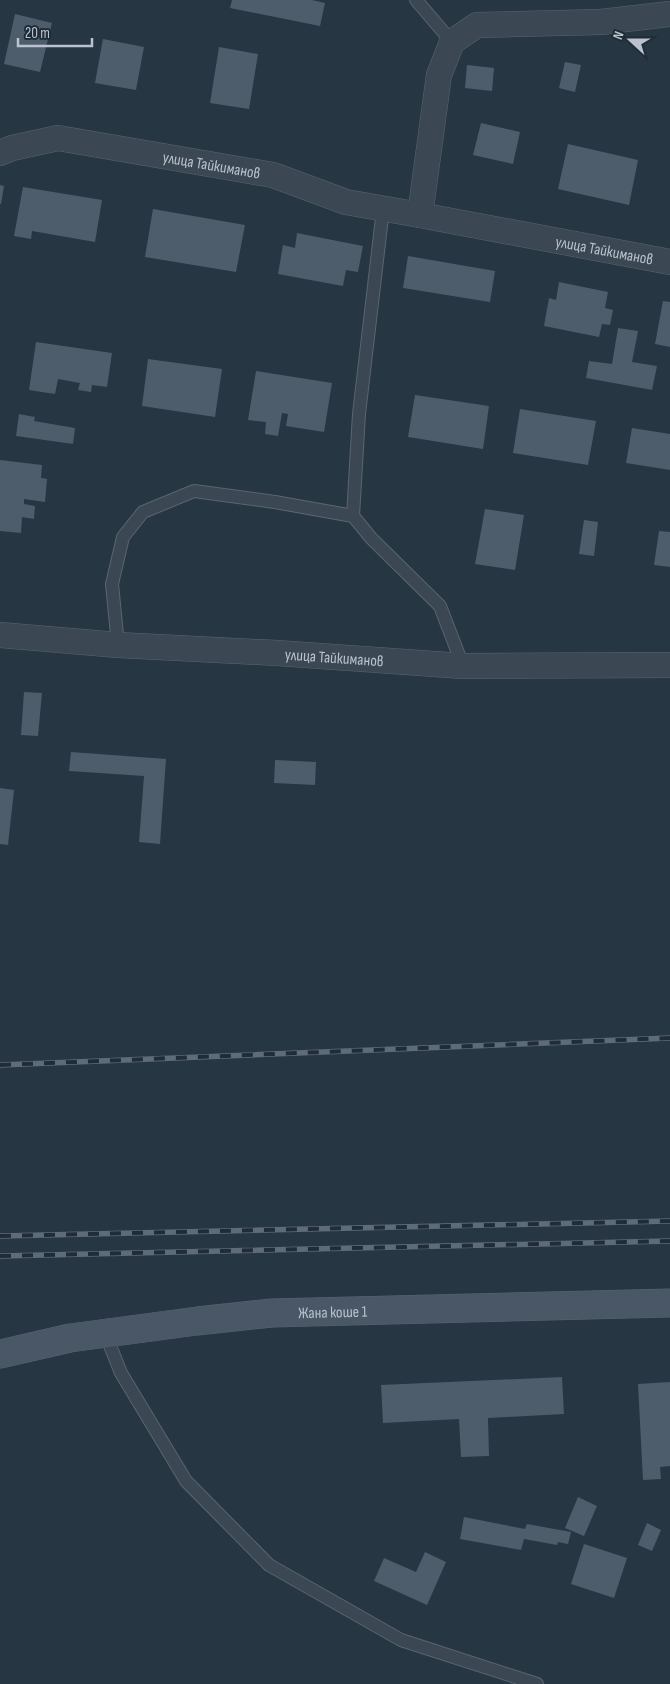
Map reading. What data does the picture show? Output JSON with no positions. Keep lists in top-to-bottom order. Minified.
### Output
{"streets":{"street":["улица Тайкиманов","Жана коше 1"]},"scale_bar":"20 m","north":"left"}
